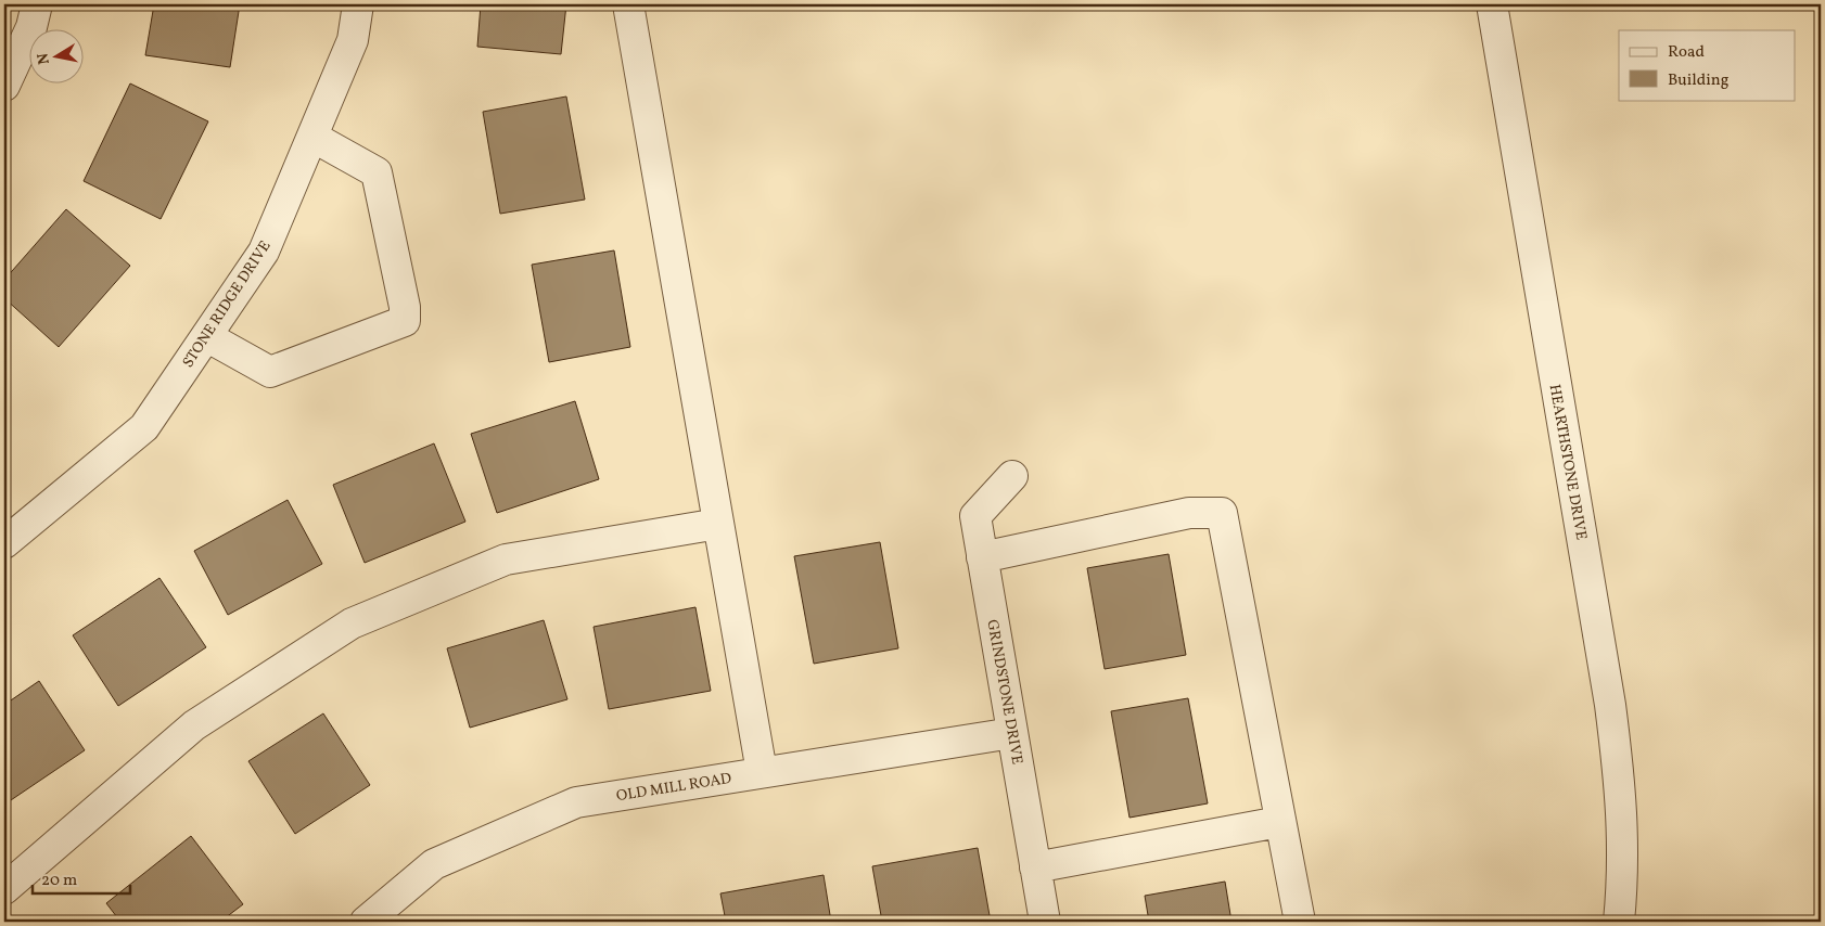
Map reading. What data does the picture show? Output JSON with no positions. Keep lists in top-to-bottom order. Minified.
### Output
{"streets":{"street":["STONE RIDGE DRIVE","HEARTHSTONE DRIVE","GRINDSTONE DRIVE","OLD MILL ROAD"]},"crossings":[["GRINDSTONE DRIVE","OLD MILL ROAD"]],"legend":["Road","Building"],"scale_bar":"20 m","north":"left"}
